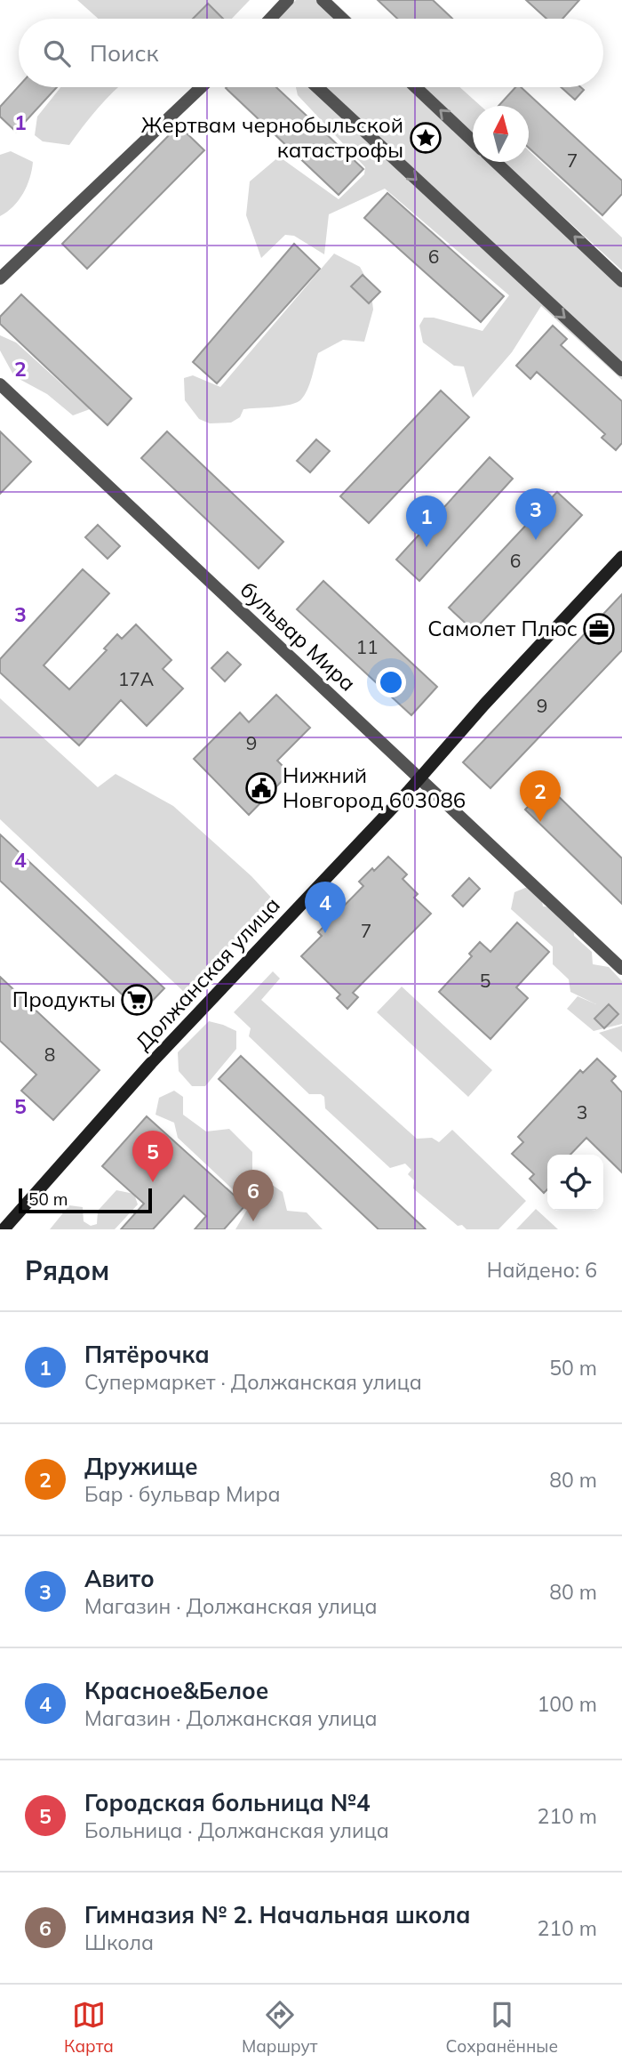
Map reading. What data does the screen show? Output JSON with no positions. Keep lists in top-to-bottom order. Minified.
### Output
{"streets":{"main road":["Должанская улица"],"street":["бульвар Мира"]},"crossings":[["бульвар Мира","Должанская улица"]],"places":{"place":["Жертвам чернобыльской катастрофы"],"office":["Самолет Плюс"],"public building":["Нижний Новгород 603086"],"supermarket":["Продукты"]},"house_numbers":["7","6","6","11","17А","9","9","7","5","8","3"],"scale_bar":"50 m","north":"top","page":{"search":"Поиск","pins":["3","1","2","4","5","6"],"scale":"50 m","heading":["Рядом","Найдено: 6"],"list":[{"mark":"1","name":"Пятёрочка","note":"Супермаркет · Должанская улица","value":"50 m"},{"mark":"2","name":"Дружище","note":"Бар · бульвар Мира","value":"80 m"},{"mark":"3","name":"Авито","note":"Магазин · Должанская улица","value":"80 m"},{"mark":"4","name":"Красное&Белое","note":"Магазин · Должанская улица","value":"100 m"},{"mark":"5","name":"Городская больница №4","note":"Больница · Должанская улица","value":"210 m"},{"mark":"6","name":"Гимназия № 2. Начальная школа","note":"Школа","value":"210 m"}],"nav":["Карта","Маршрут","Сохранённые"]},"grid":{"rows":["1","2","3","4","5"]}}
